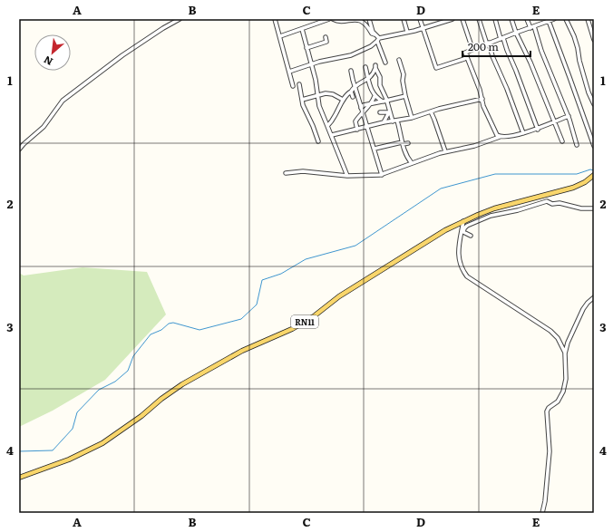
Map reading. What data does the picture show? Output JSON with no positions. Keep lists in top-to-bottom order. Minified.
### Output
{"streets":{"main road":["RN11"]},"scale_bar":"200 m","north":"bottom left","grid":{"columns":["A","B","C","D","E"],"rows":["1","2","3","4"]}}
